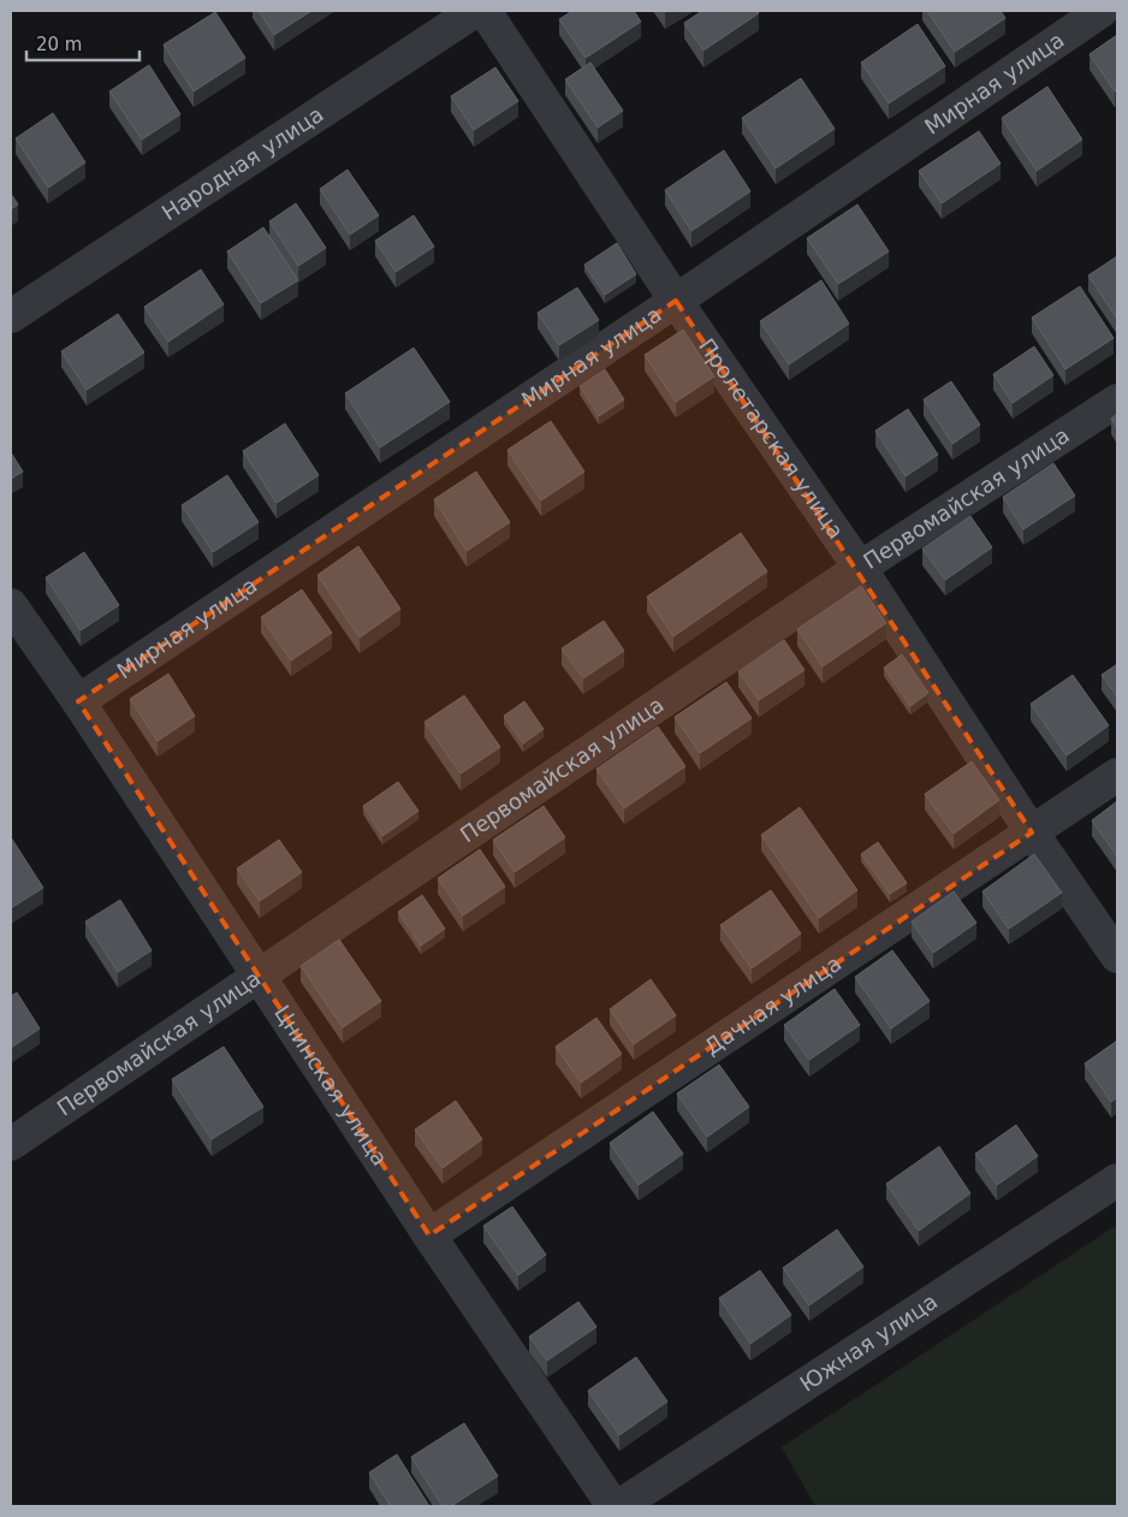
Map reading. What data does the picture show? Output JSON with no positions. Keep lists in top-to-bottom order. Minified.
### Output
{"streets":{"street":["Мирная улица","Народная улица","Пролетарская улица","Первомайская улица","Дачная улица","Цнинская улица","Южная улица"]},"crossings":[["Мирная улица","Пролетарская улица"],["Мирная улица","Цнинская улица"],["Пролетарская улица","Первомайская улица"],["Пролетарская улица","Дачная улица"],["Первомайская улица","Цнинская улица"],["Дачная улица","Цнинская улица"]],"scale_bar":"20 m"}
